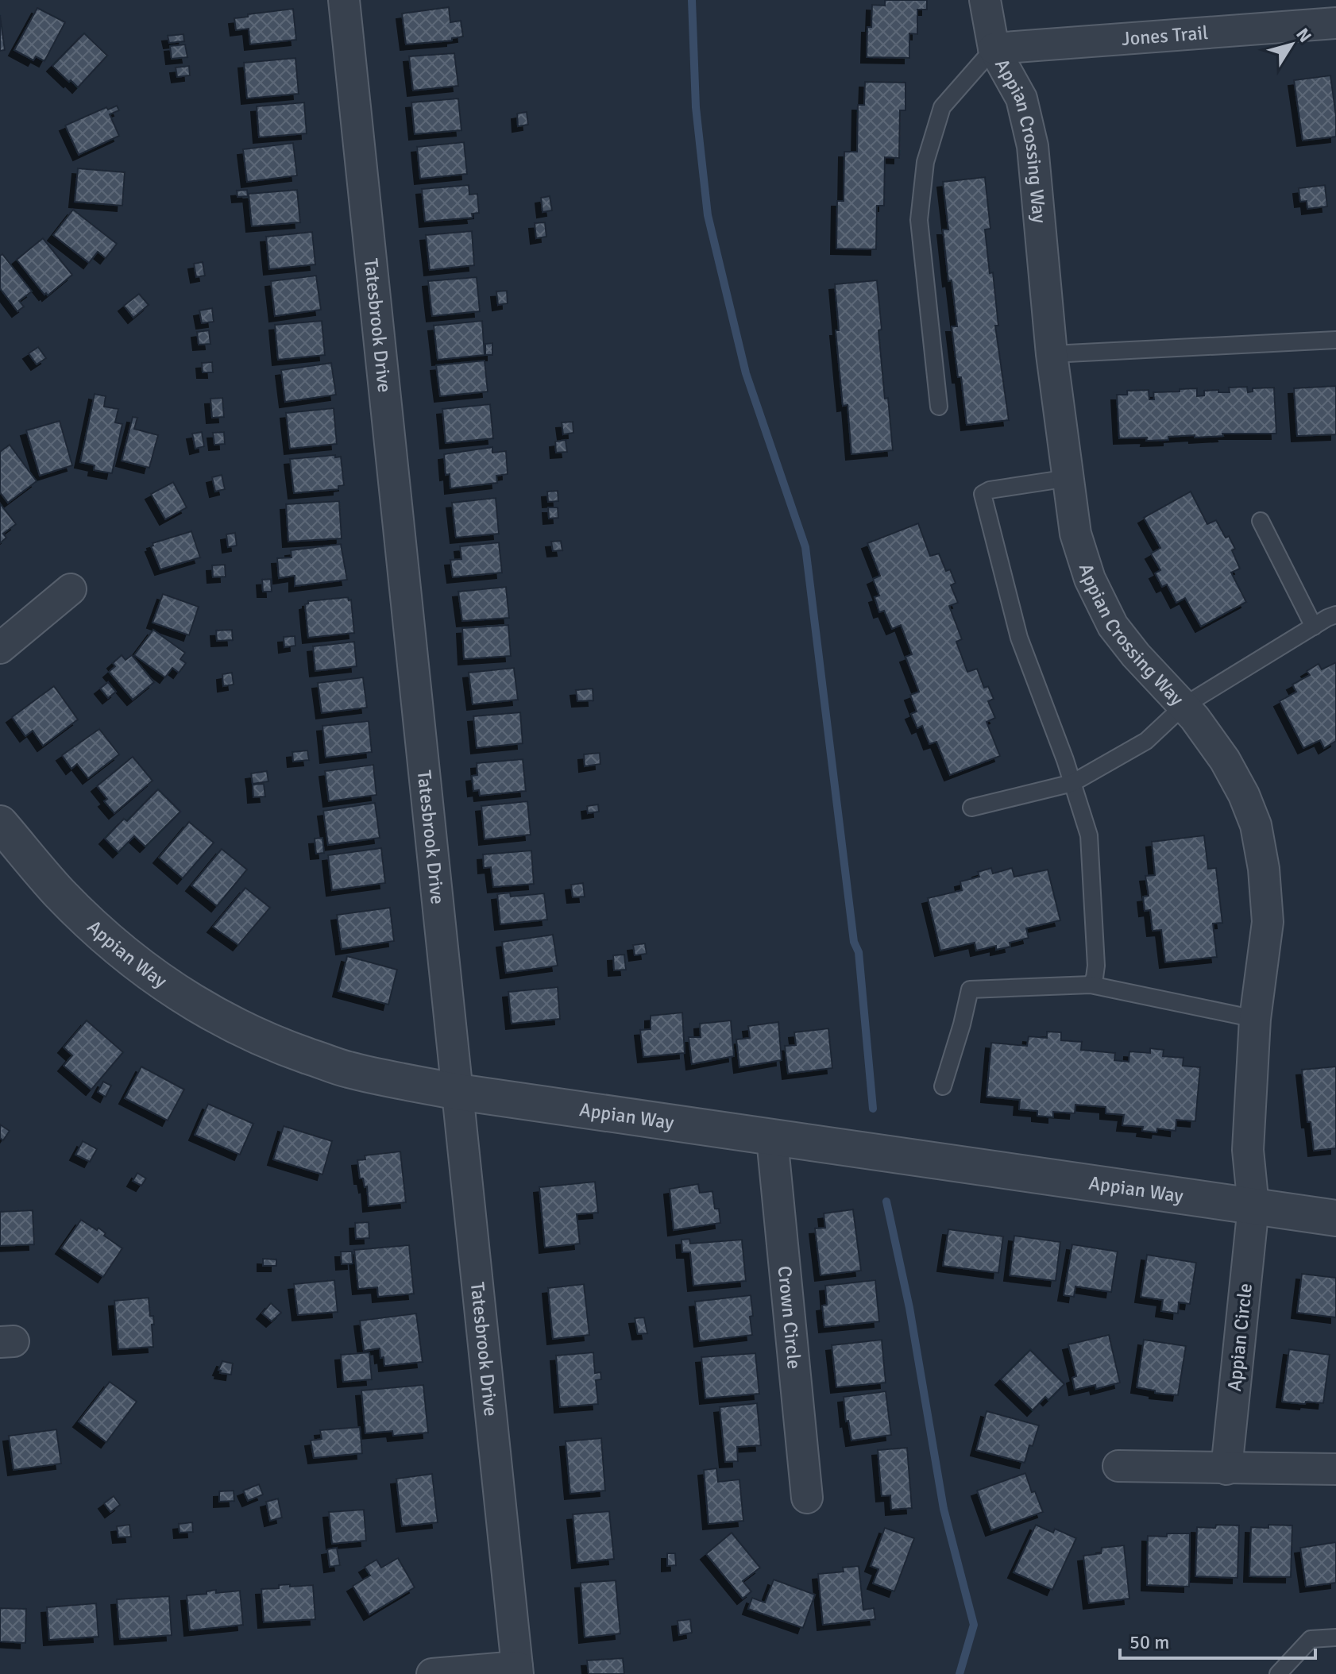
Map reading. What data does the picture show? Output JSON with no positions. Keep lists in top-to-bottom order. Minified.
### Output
{"streets":{"street":["Jones Trail","Appian Crossing Way","Tatesbrook Drive","Appian Way","Crown Circle","Appian Circle"]},"crossings":[["Jones Trail","Appian Crossing Way"],["Appian Crossing Way","Appian Way"],["Appian Crossing Way","Appian Circle"],["Tatesbrook Drive","Appian Way"],["Appian Way","Crown Circle"],["Appian Way","Appian Circle"]],"scale_bar":"50 m","north":"top right"}
